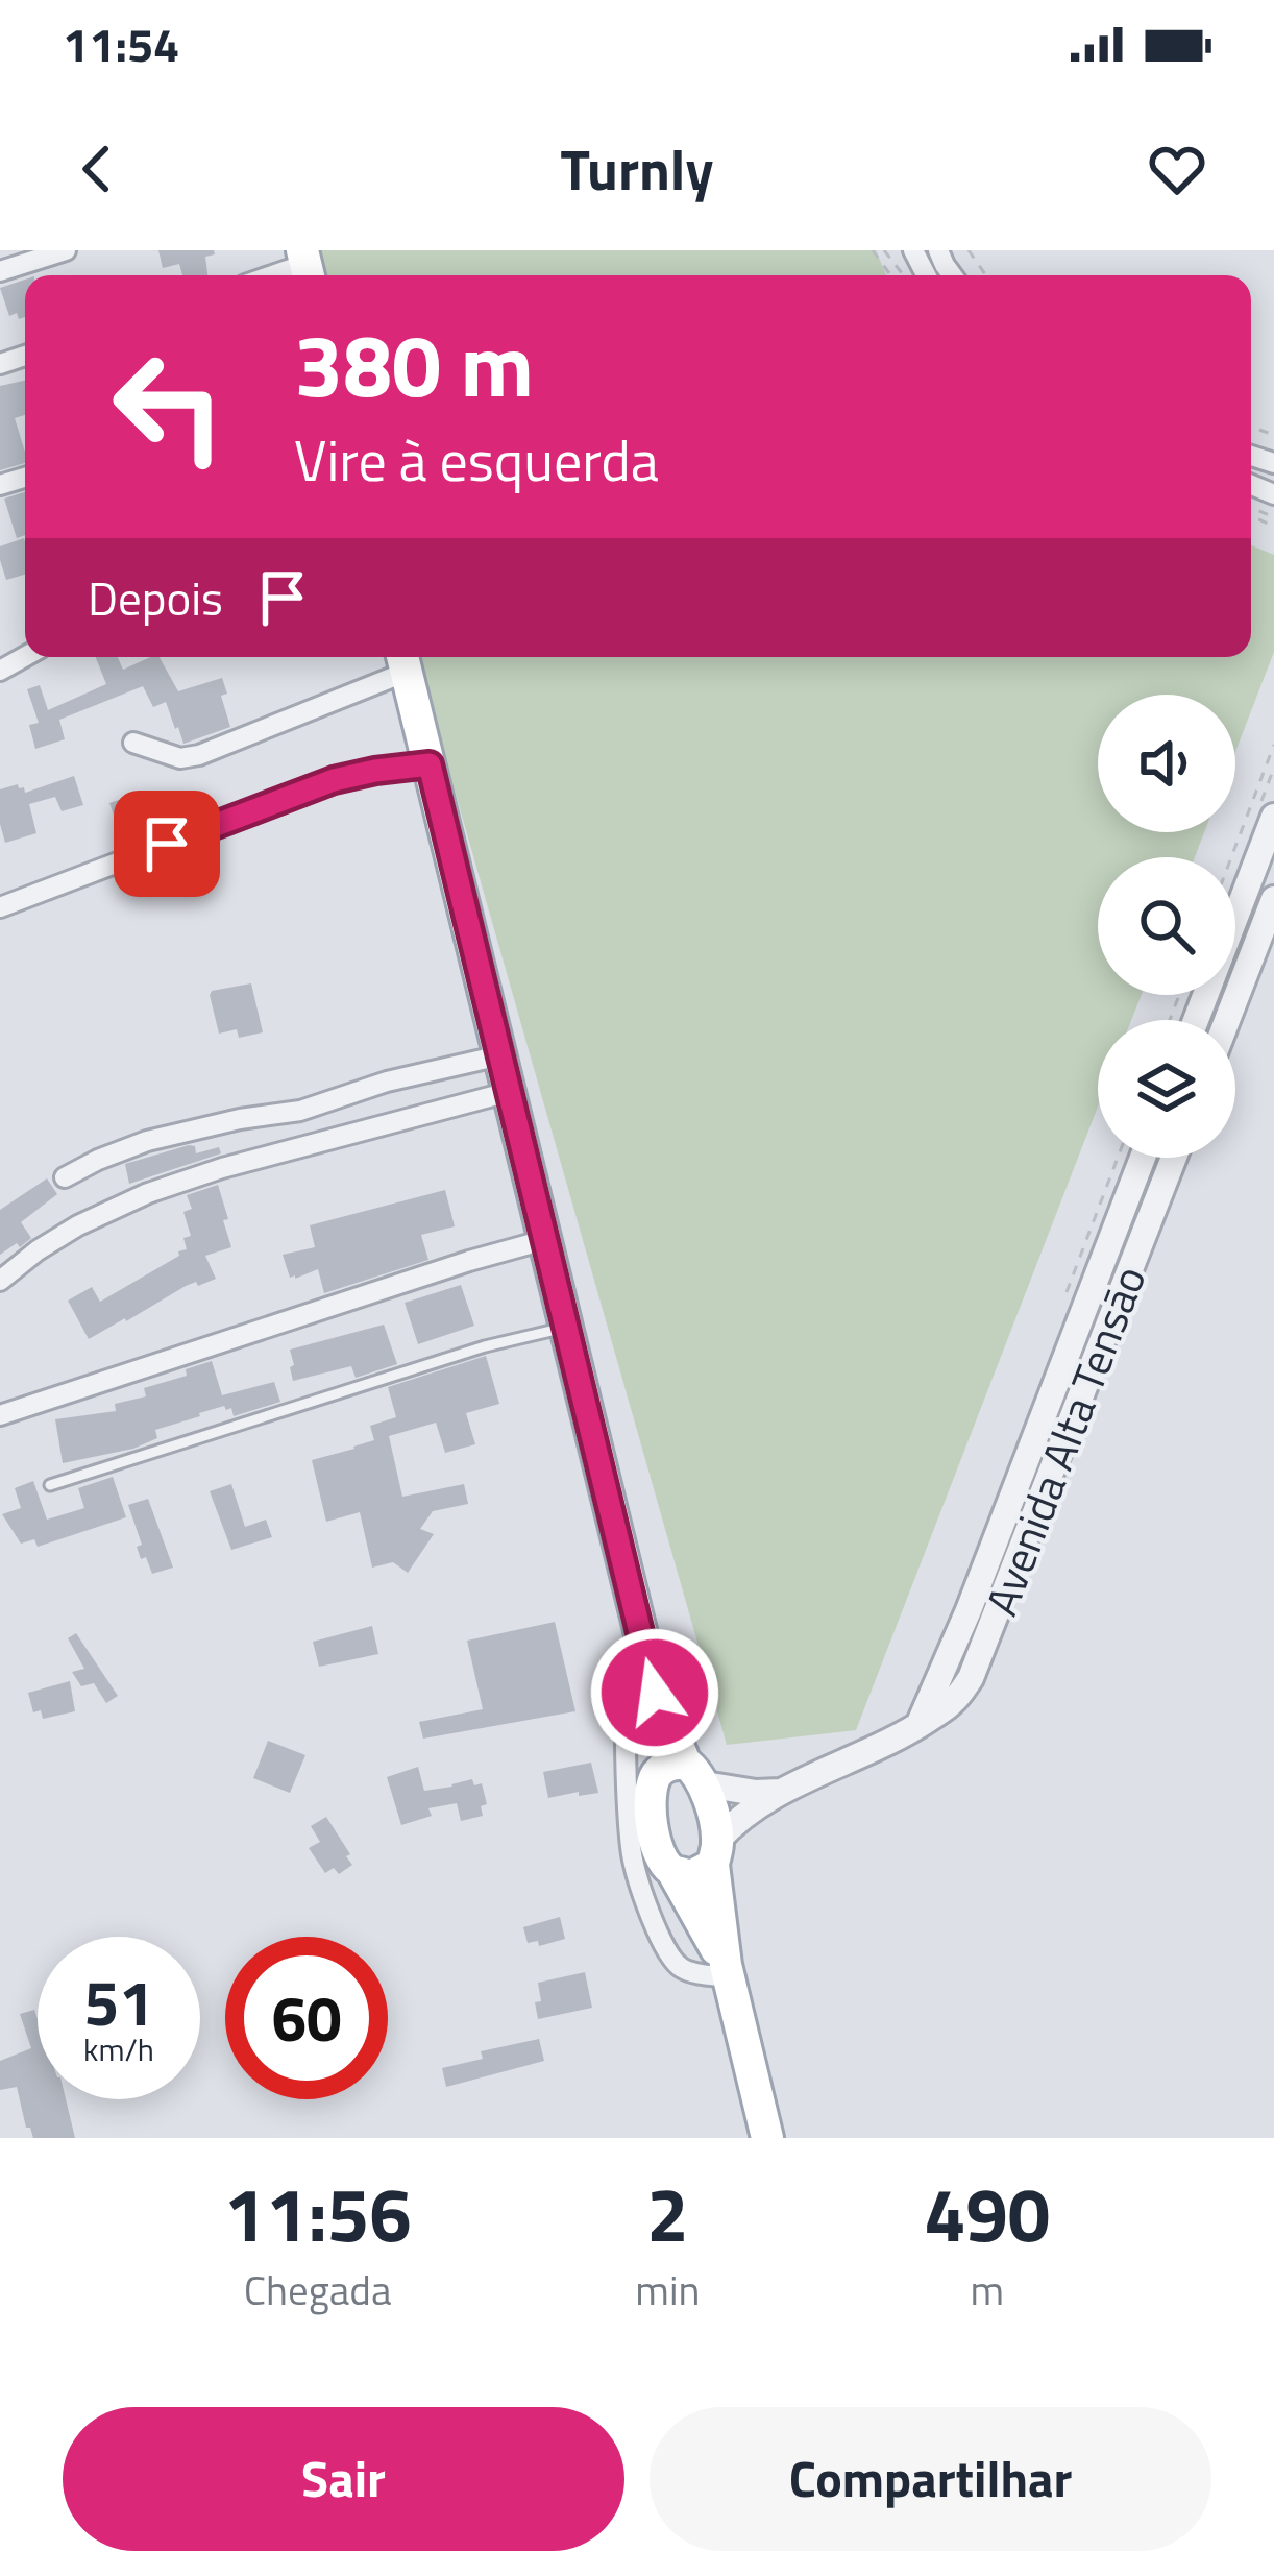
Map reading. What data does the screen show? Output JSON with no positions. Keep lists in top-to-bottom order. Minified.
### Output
{"streets":{"street":["Avenida Alta Tensāo"]},"page":{"status":"11:54","header":"Turnly","turn":["380 m","Vire à esquerda"],"then":"Depois","speed":"51 km/h","limit":"60","eta":["11:56","Chegada","2","min","490","m"],"buttons":["Sair","Compartilhar"]}}
